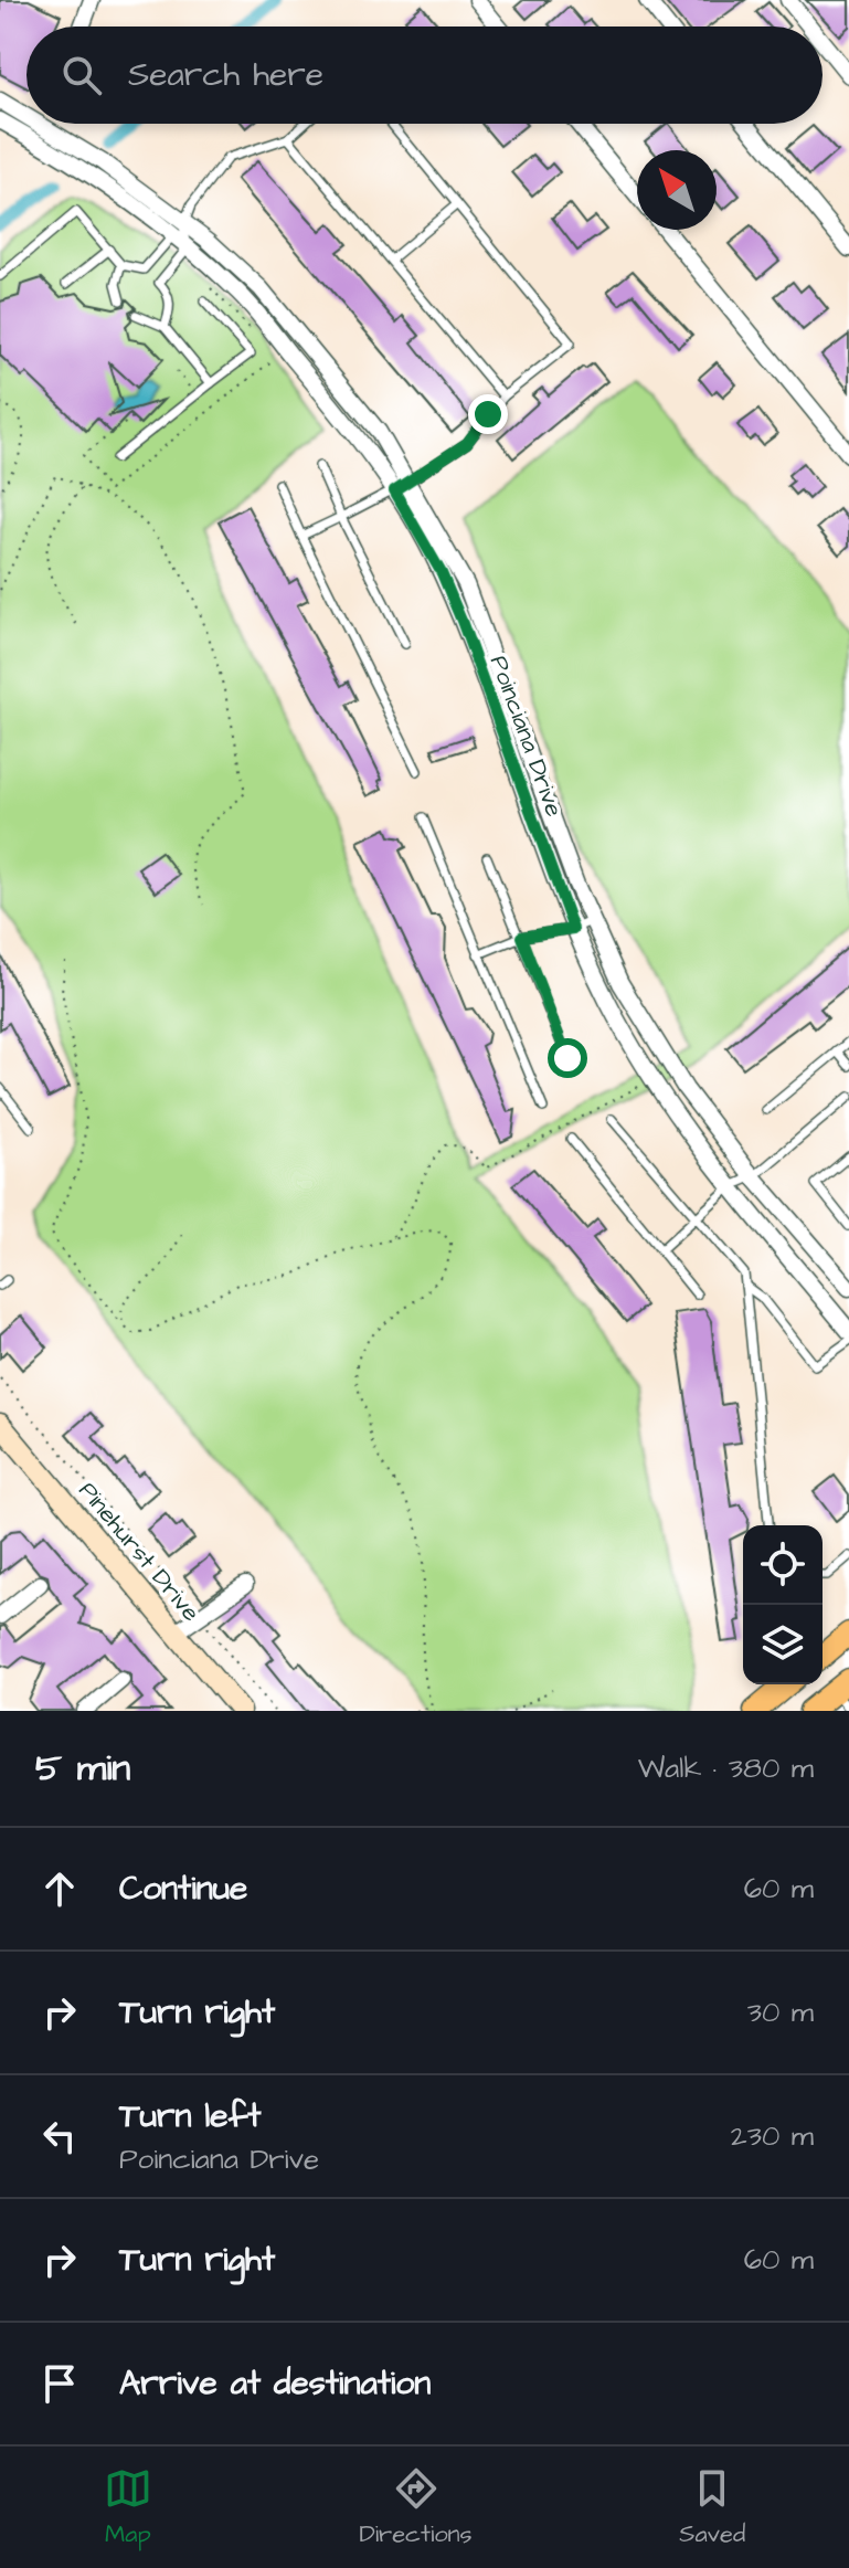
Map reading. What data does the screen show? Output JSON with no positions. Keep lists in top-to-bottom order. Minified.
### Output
{"streets":{"street":["Poinciana Drive","Pinehurst Drive"]},"north":"top left","page":{"search":"Search here","heading":["5 min","Walk · 380 m"],"list":[["Continue","60 m"],["Turn right","30 m"],["Turn left","Poinciana Drive","230 m"],["Turn right","60 m"],"Arrive at destination"],"nav":["Map","Directions","Saved"]}}
